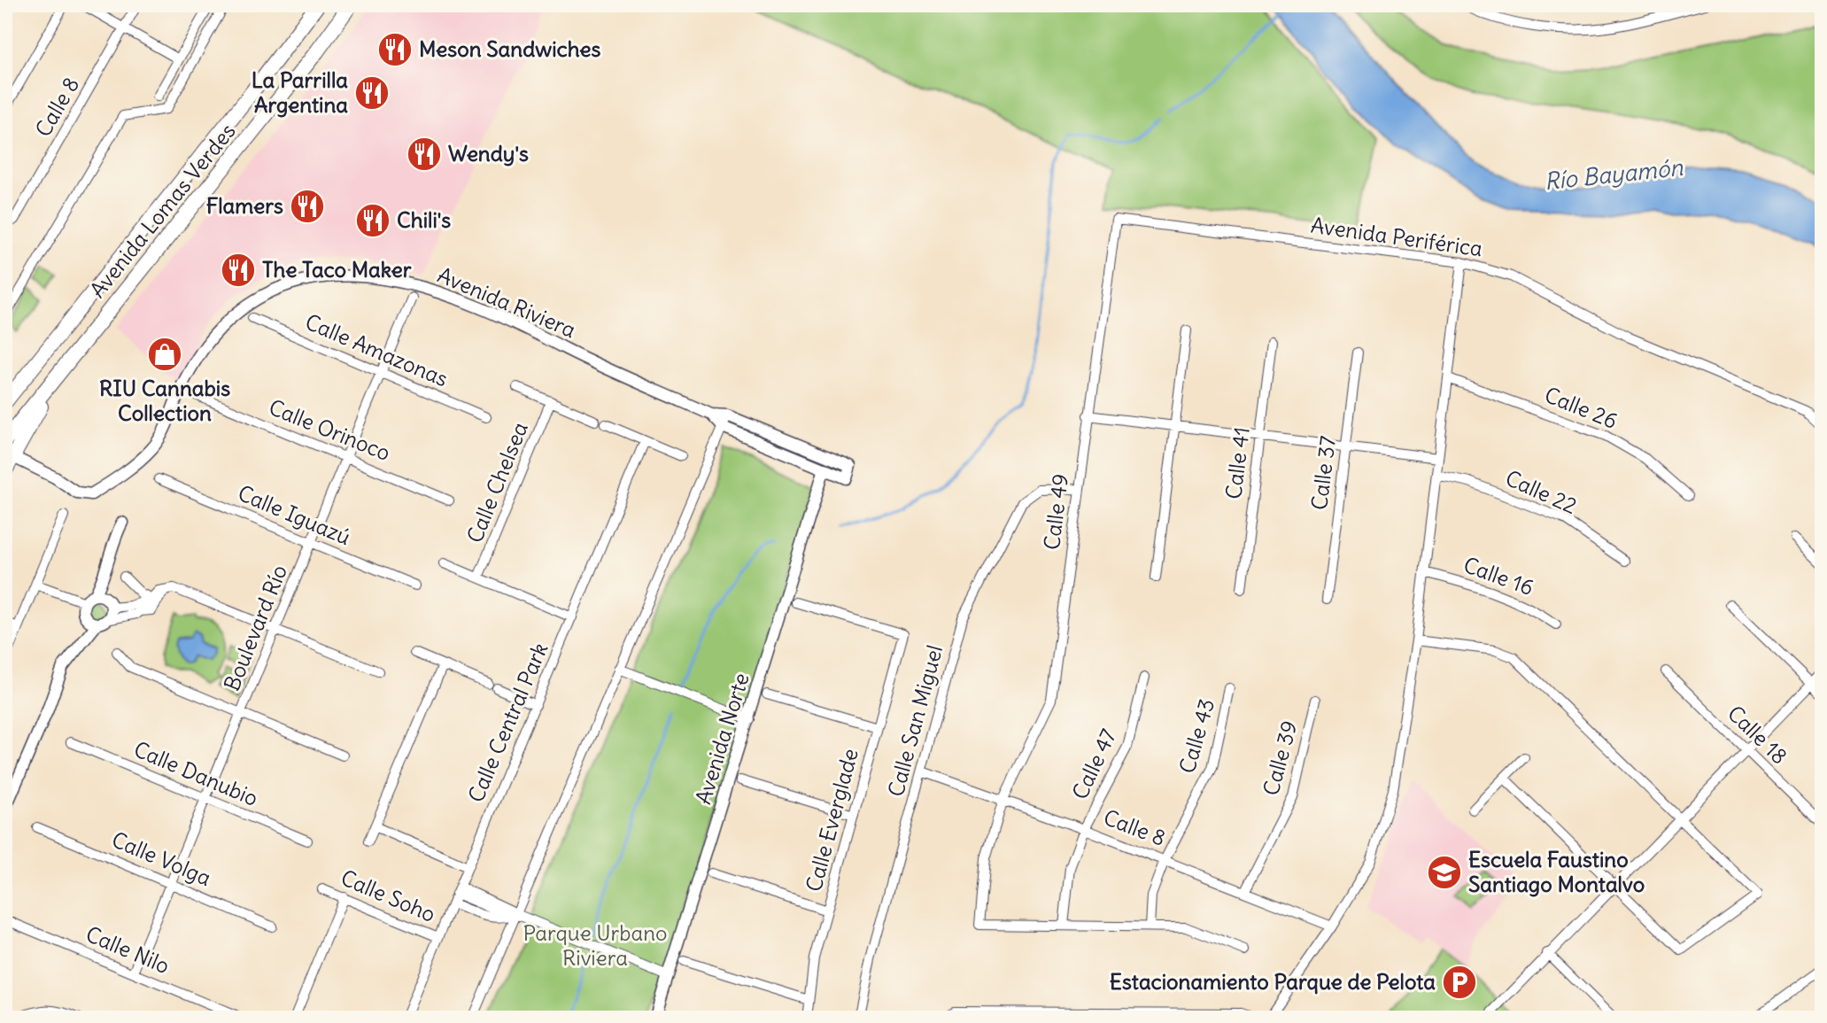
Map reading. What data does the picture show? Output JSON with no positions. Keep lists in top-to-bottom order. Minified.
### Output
{"streets":{"highway":["Avenida Lomas Verdes"],"street":["Calle 8","Avenida Periférica","Avenida Riviera","Calle Amazonas","Calle 26","Calle Orinoco","Calle 41","Calle 37","Calle Chelsea","Calle 22","Calle 49","Calle Iguazú","Calle 16","Boulevard Río","Calle San Miguel","Calle Central Park","Calle 18","Calle 43","Avenida Norte","Calle 39","Calle 47","Calle Danubio","Calle Everglade","Calle Volga","Calle Soho","Calle Nilo"]},"crossings":[["Calle 8","Calle 49"],["Calle 8","Calle San Miguel"],["Calle 8","Calle 43"],["Calle 8","Calle 39"],["Calle 8","Calle 47"],["Avenida Periférica","Calle 49"],["Avenida Riviera","Avenida Norte"],["Calle Amazonas","Boulevard Río"],["Calle Orinoco","Boulevard Río"],["Calle 49","Calle San Miguel"],["Calle 49","Calle 47"],["Calle Iguazú","Boulevard Río"],["Boulevard Río","Calle Danubio"],["Boulevard Río","Calle Volga"],["Boulevard Río","Calle Nilo"],["Calle Central Park","Calle Soho"]],"water":["Río Bayamón"],"parks":["Parque Urbano Riviera"],"places":{"restaurant":["Meson Sandwiches","La Parrilla Argentina","Wendy's","Flamers","Chili's","The Taco Maker"],"shop":["RIU Cannabis Collection"],"school or university":["Escuela Faustino Santiago Montalvo"],"parking":["Estacionamiento Parque de Pelota"]}}
